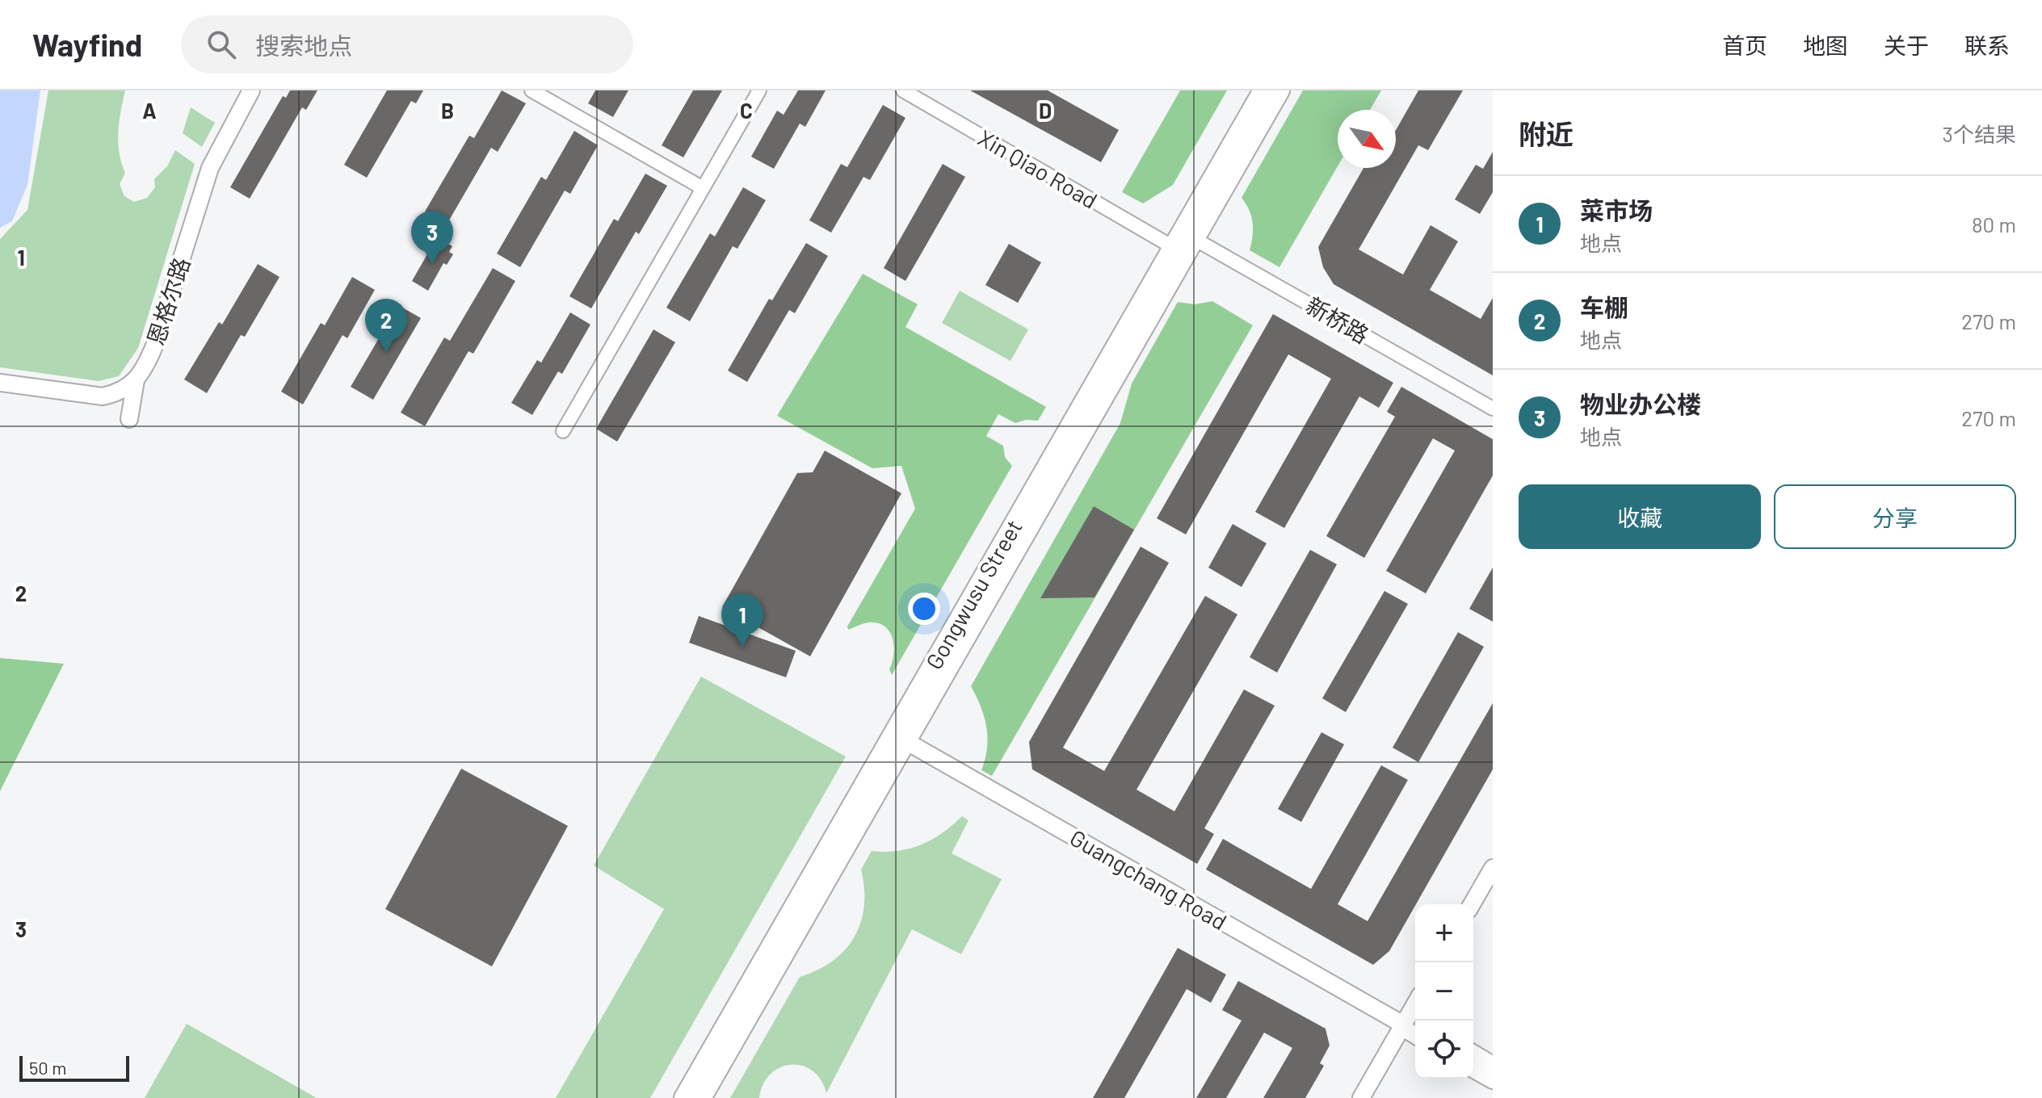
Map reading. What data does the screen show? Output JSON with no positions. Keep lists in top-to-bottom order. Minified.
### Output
{"streets":{"main road":["Gongwusu Street"],"street":["Xin Qiao Road","恩格尔路","新桥路","Guangchang Road"]},"crossings":[["Xin Qiao Road","新桥路"],["Xin Qiao Road","Gongwusu Street"],["新桥路","Gongwusu Street"],["Gongwusu Street","Guangchang Road"]],"scale_bar":"50 m","north":"bottom right","page":{"header":"Wayfind","search":"搜索地点","nav":["首页","地图","关于","联系"],"heading":["附近","3个结果"],"list":[{"mark":"1","name":"菜市场","note":"地点","value":"80 m"},{"mark":"2","name":"车棚","note":"地点","value":"270 m"},{"mark":"3","name":"物业办公楼","note":"地点","value":"270 m"}],"pins":["3","2","1"],"buttons":["收藏","分享"],"map_buttons":["+","−"],"scale":"50 m"},"grid":{"columns":["A","B","C","D"],"rows":["1","2","3"]}}
